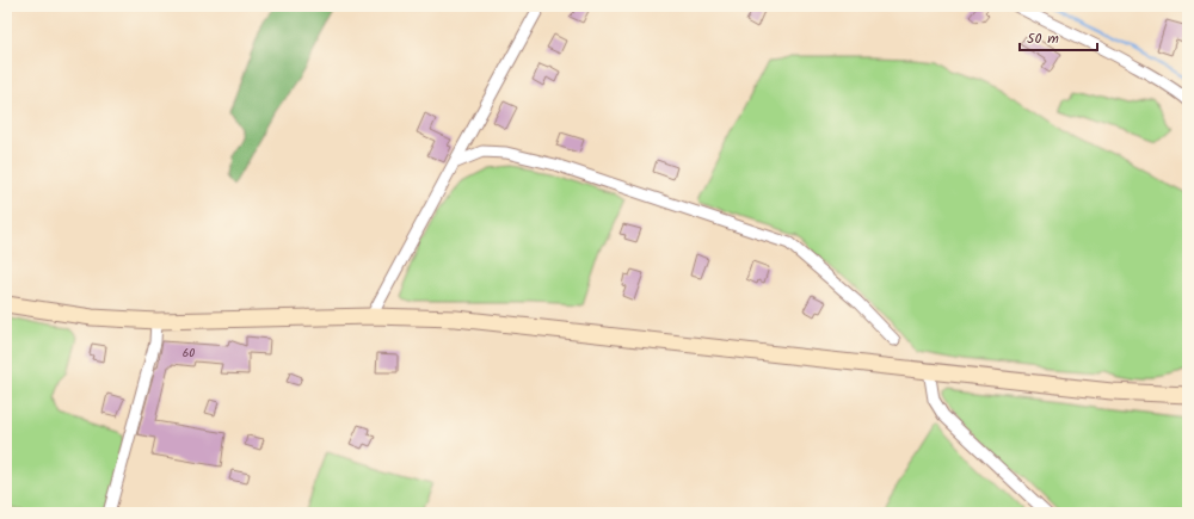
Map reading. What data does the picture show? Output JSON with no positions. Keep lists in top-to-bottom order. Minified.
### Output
{"house_numbers":["60"],"scale_bar":"50 m"}
